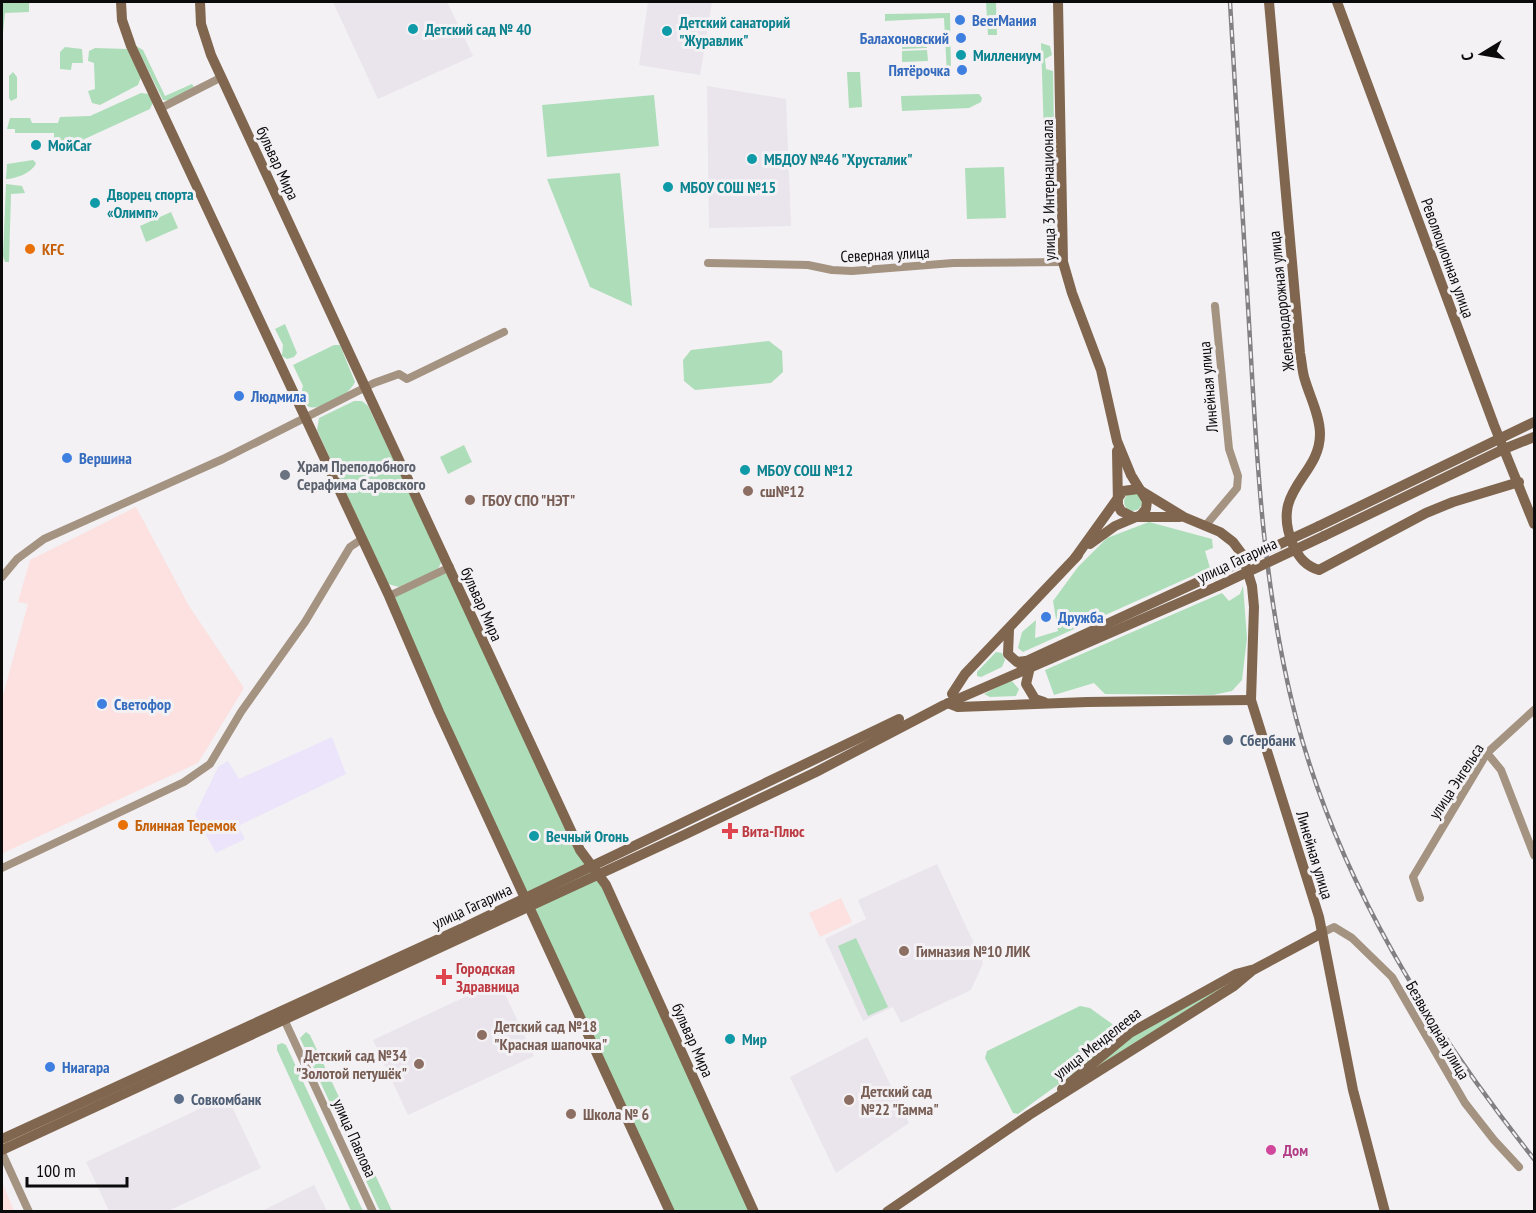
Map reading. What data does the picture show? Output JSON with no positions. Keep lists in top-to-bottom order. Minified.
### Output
{"streets":{"main road":["бульвар Мира","улица 3 Интернационала","Революционная улица","Железнодорожная улица","Линейная улица","улица Гагарина","улица Менделеева"],"street":["Северная улица","улица Энгельса","Безвыходная улица","улица Павлова"]},"crossings":[["бульвар Мира","улица Гагарина"],["улица 3 Интернационала","Северная улица"],["улица 3 Интернационала","Линейная улица"],["улица 3 Интернационала","улица Гагарина"],["Революционная улица","Железнодорожная улица"],["Революционная улица","улица Гагарина"],["Линейная улица","улица Гагарина"],["Линейная улица","Безвыходная улица"],["Линейная улица","улица Менделеева"],["улица Гагарина","улица Павлова"],["Безвыходная улица","улица Менделеева"]],"places":{"other":["BeerМания","Детский сад № 40","Детский санаторий \"Журавлик\"","Балахоновский","Миллениум","Пятёрочка","МойCar","МБДОУ №46 \"Хрусталик\"","МБОУ СОШ №15","Дворец спорта «Олимп»","KFC","Людмила","Вершина","МБОУ СОШ №12","Храм Преподобного Серафима Саровского","сш№12","ГБОУ СПО \"НЭТ\"","Дружба","Светофор","Сбербанк","Блинная Теремок","Вечный Огонь","Гимназия №10 ЛИК","Детский сад №18 \"Красная шапочка\"","Мир","Детский сад №34 \"Золотой петушёк\"","Ниагара","Совкомбанк","Детский сад №22 \"Гамма\"","Школа № 6","Дом"],"health":["Вита-Плюс","Городская Здравница"]},"scale_bar":"100 m","north":"left"}
